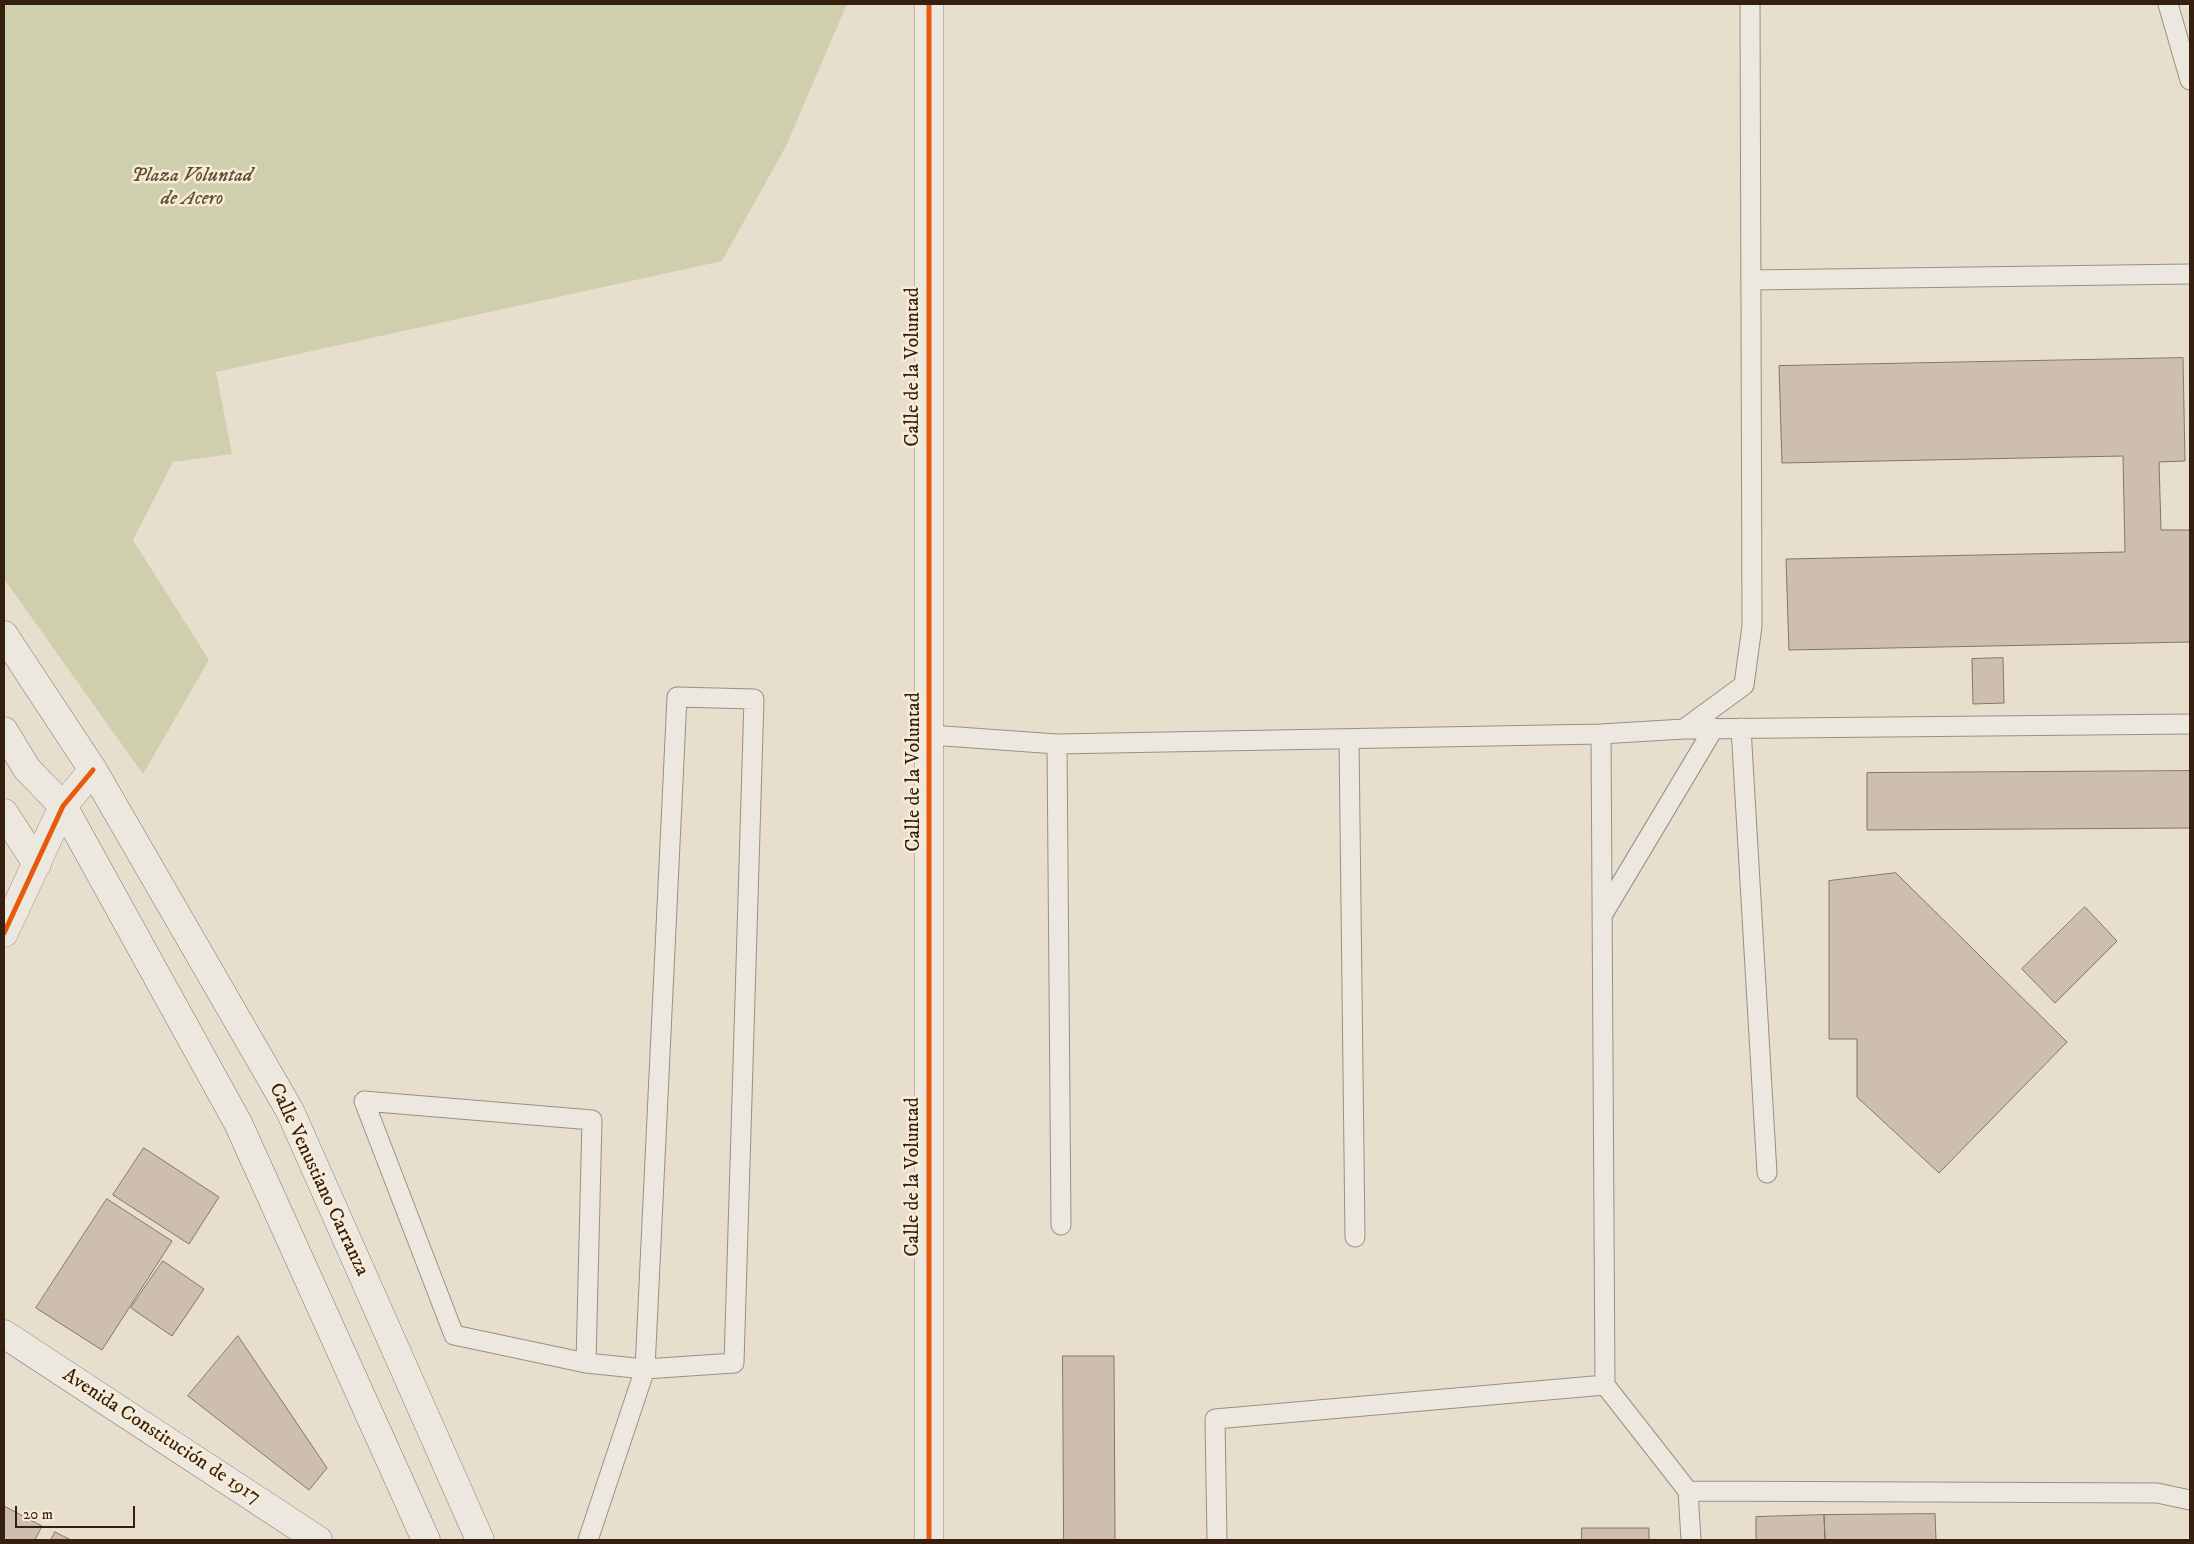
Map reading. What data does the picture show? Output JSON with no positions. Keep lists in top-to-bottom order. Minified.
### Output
{"streets":{"main road":["Calle de la Voluntad","Calle Venustiano Carranza","Avenida Constitución de 1917"]},"parks":["Plaza Voluntad de Acero"],"scale_bar":"20 m"}
